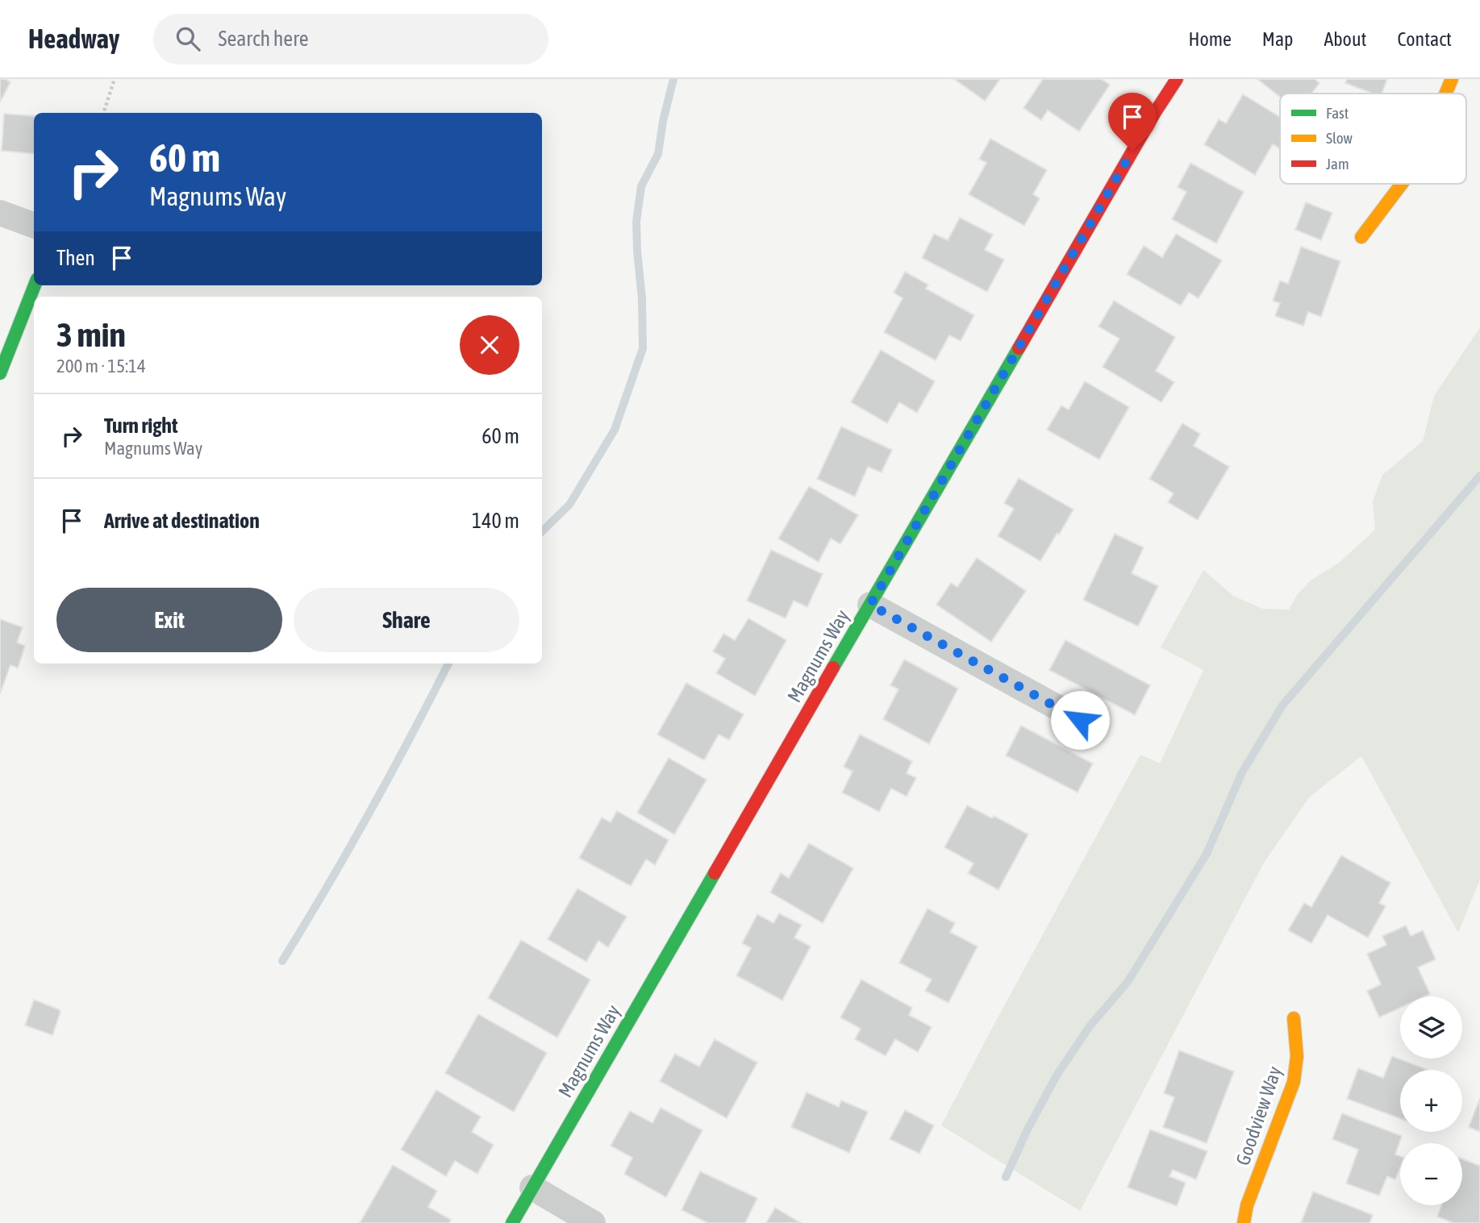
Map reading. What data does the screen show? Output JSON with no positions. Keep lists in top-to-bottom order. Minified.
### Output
{"streets":{"street":["Magnums Way","Goodview Way"]},"legend":["Fast","Slow","Jam"],"page":{"header":"Headway","search":"Search here","nav":["Home","Map","About","Contact"],"turn":["60 m","Magnums Way"],"then":"Then","heading":["3 min","200 m · 15:14"],"list":[{"name":"Turn right","note":"Magnums Way","value":"60 m"},{"name":"Arrive at destination","value":"140 m"}],"buttons":["Exit","Share"],"map_buttons":["+","−"]}}
